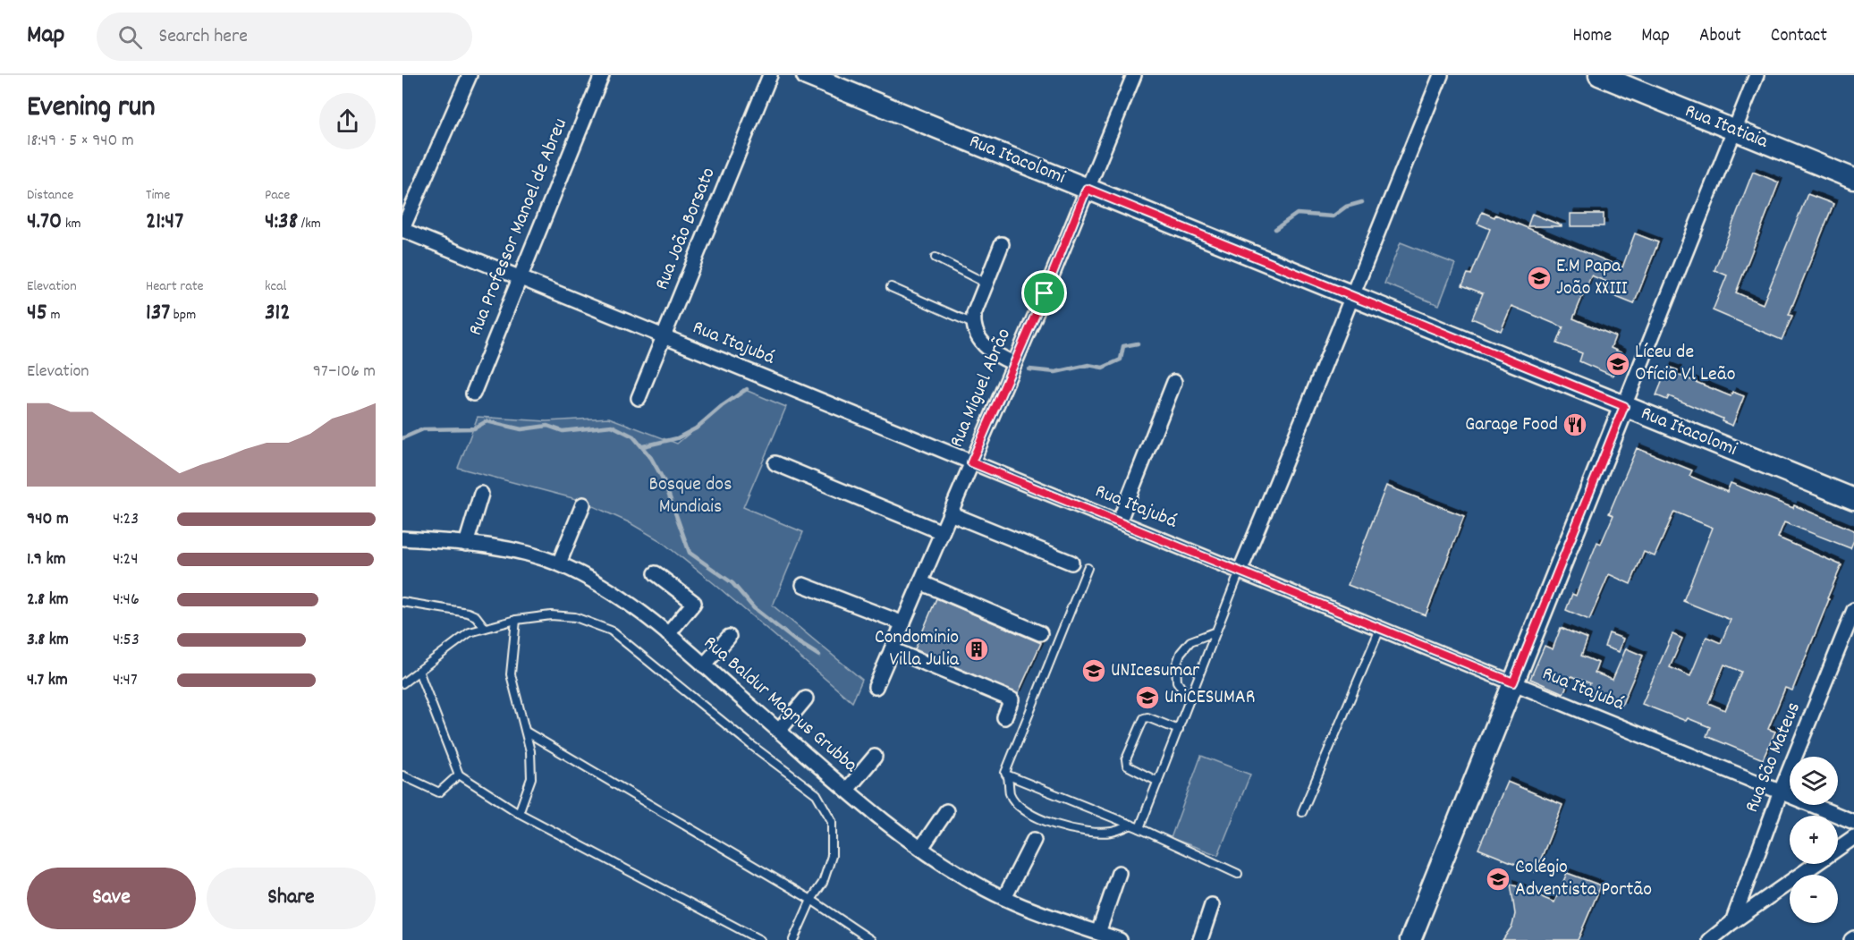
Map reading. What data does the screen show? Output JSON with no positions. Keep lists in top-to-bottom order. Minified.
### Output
{"streets":{"main road":["Rua Itatiaia","Rua Itacolomi"],"street":["Rua Professor Manoel de Abreu","Rua João Borsato","Rua Itajubá","Rua Miguel Abrão","Rua Baldur Magnus Grubba","Rua São Mateus"]},"crossings":[["Rua Itacolomi","Rua Miguel Abrão"],["Rua Professor Manoel de Abreu","Rua Itajubá"],["Rua João Borsato","Rua Itajubá"],["Rua Itajubá","Rua Miguel Abrão"],["Rua Itajubá","Rua São Mateus"]],"parks":["Bosque dos Mundiais"],"places":{"school or university":["E.M Papa João XXIII","Líceu de Ofício Vl Leão","UNIcesumar","UniCESUMAR","Colégio Adventista Portão"],"restaurant":["Garage Food"],"building":["Condominio Villa Julia"]},"page":{"header":"Map","search":"Search here","nav":["Home","Map","About","Contact"],"heading":["Evening run","18:49 · 5 × 940 m"],"stats":[["Distance","4.70 km"],["Time","21:47"],["Pace","4:38 /km"],["Elevation","45 m"],["Heart rate","137 bpm"],["kcal","312"]],"chart":["Elevation","97–106 m"],"list":[{"name":"940 m","note":"4:23"},{"name":"1.9 km","note":"4:24"},{"name":"2.8 km","note":"4:46"},{"name":"3.8 km","note":"4:53"},{"name":"4.7 km","note":"4:47"}],"map_buttons":["+","−"],"buttons":["Save","Share"]}}
